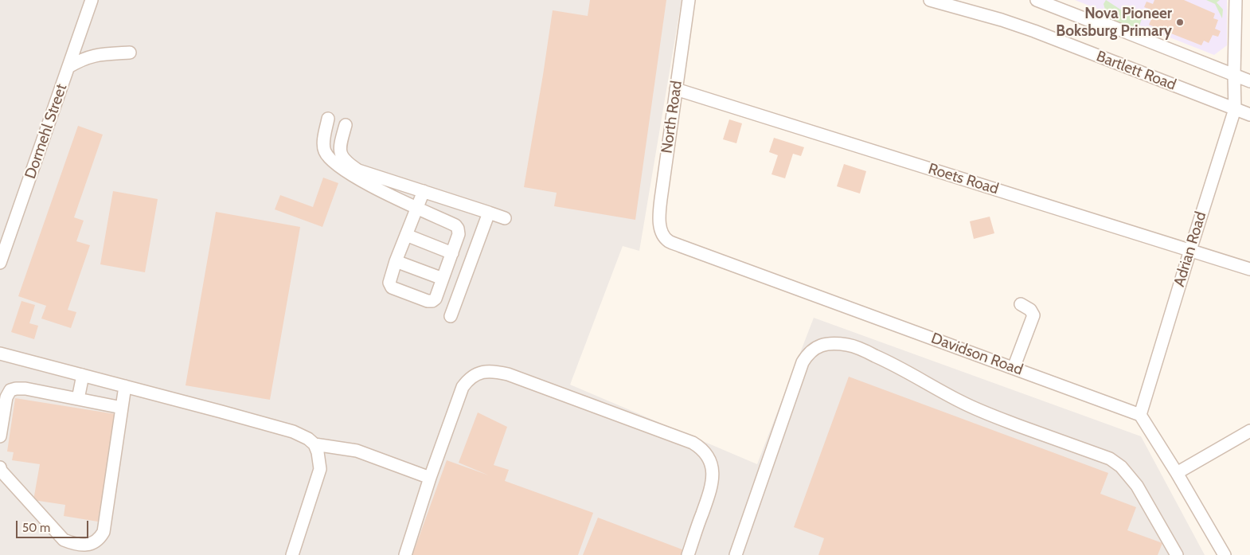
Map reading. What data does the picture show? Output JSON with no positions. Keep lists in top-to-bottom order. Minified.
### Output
{"streets":{"street":["Bartlett Road","North Road","Dormehl Street","Roets Road","Adrian Road","Davidson Road"]},"crossings":[["Bartlett Road","Adrian Road"],["North Road","Roets Road"],["North Road","Davidson Road"],["Roets Road","Adrian Road"],["Adrian Road","Davidson Road"]],"places":["Nova Pioneer Boksburg Primary"],"scale_bar":"50 m"}
